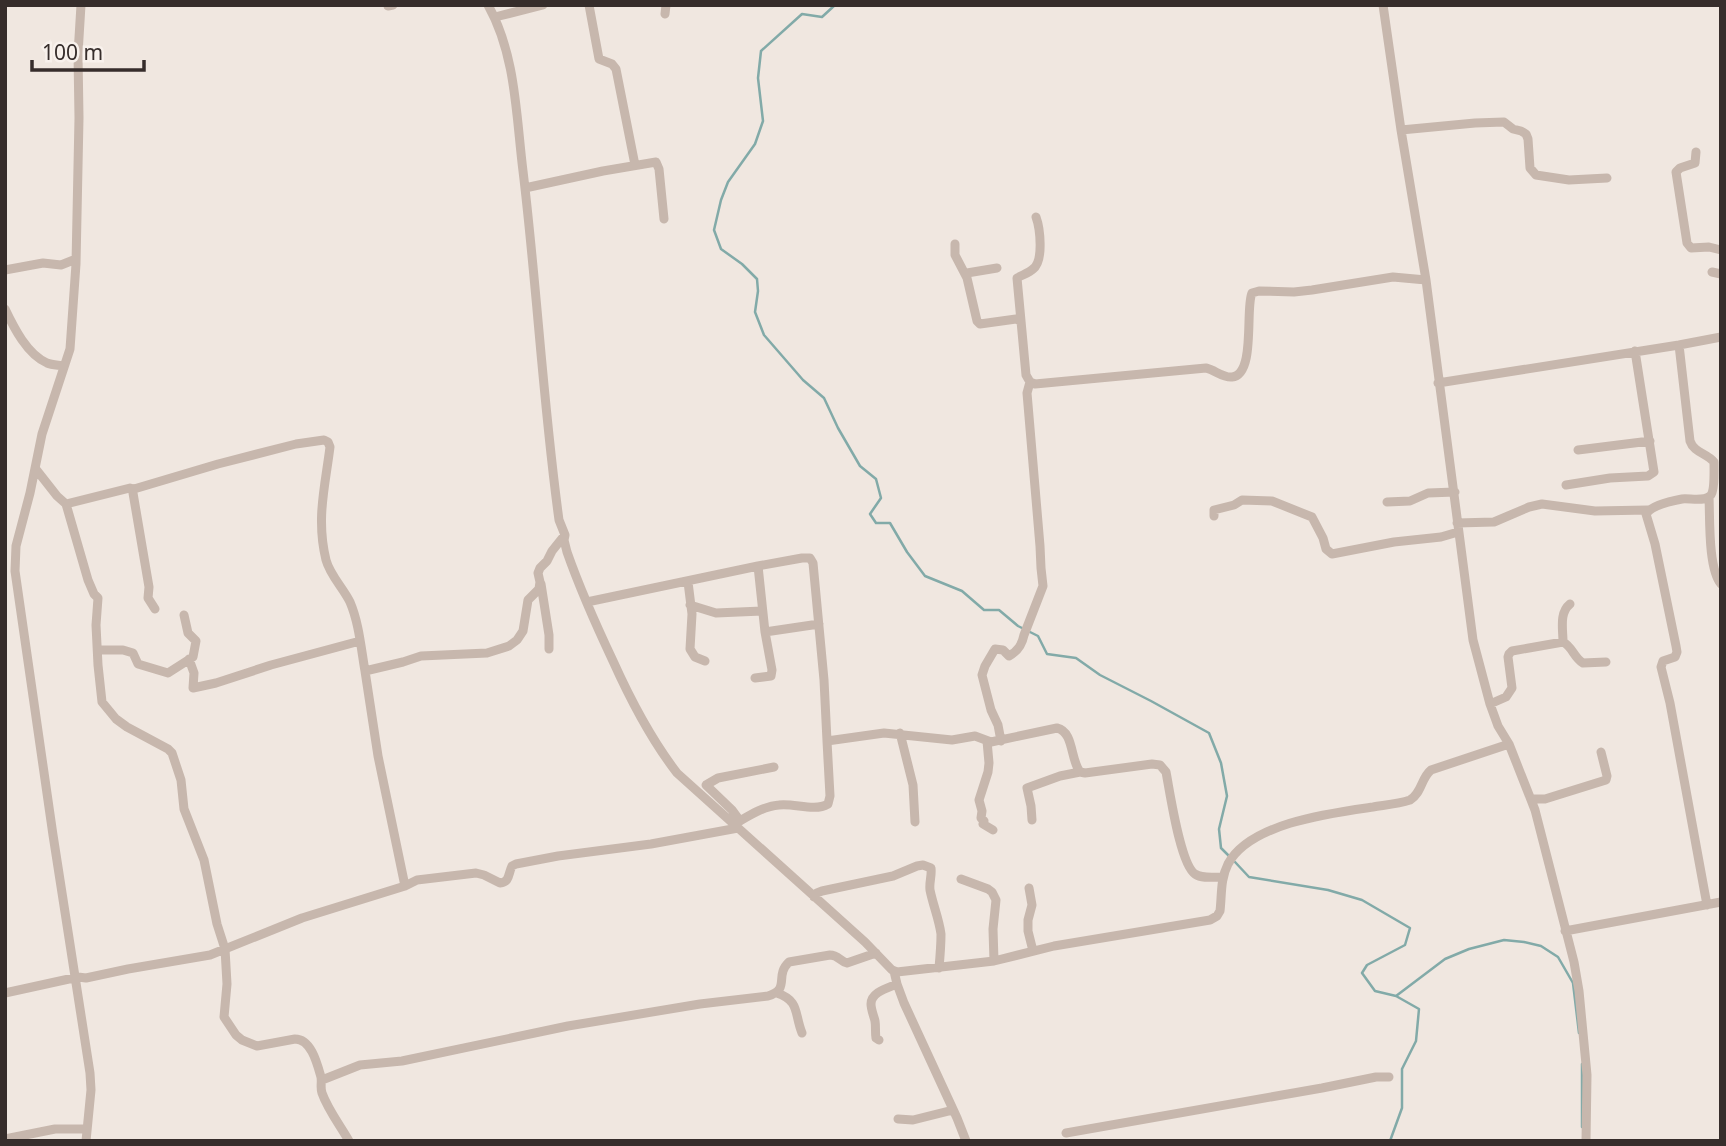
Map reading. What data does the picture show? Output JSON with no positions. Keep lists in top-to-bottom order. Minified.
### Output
{"scale_bar":"100 m"}
